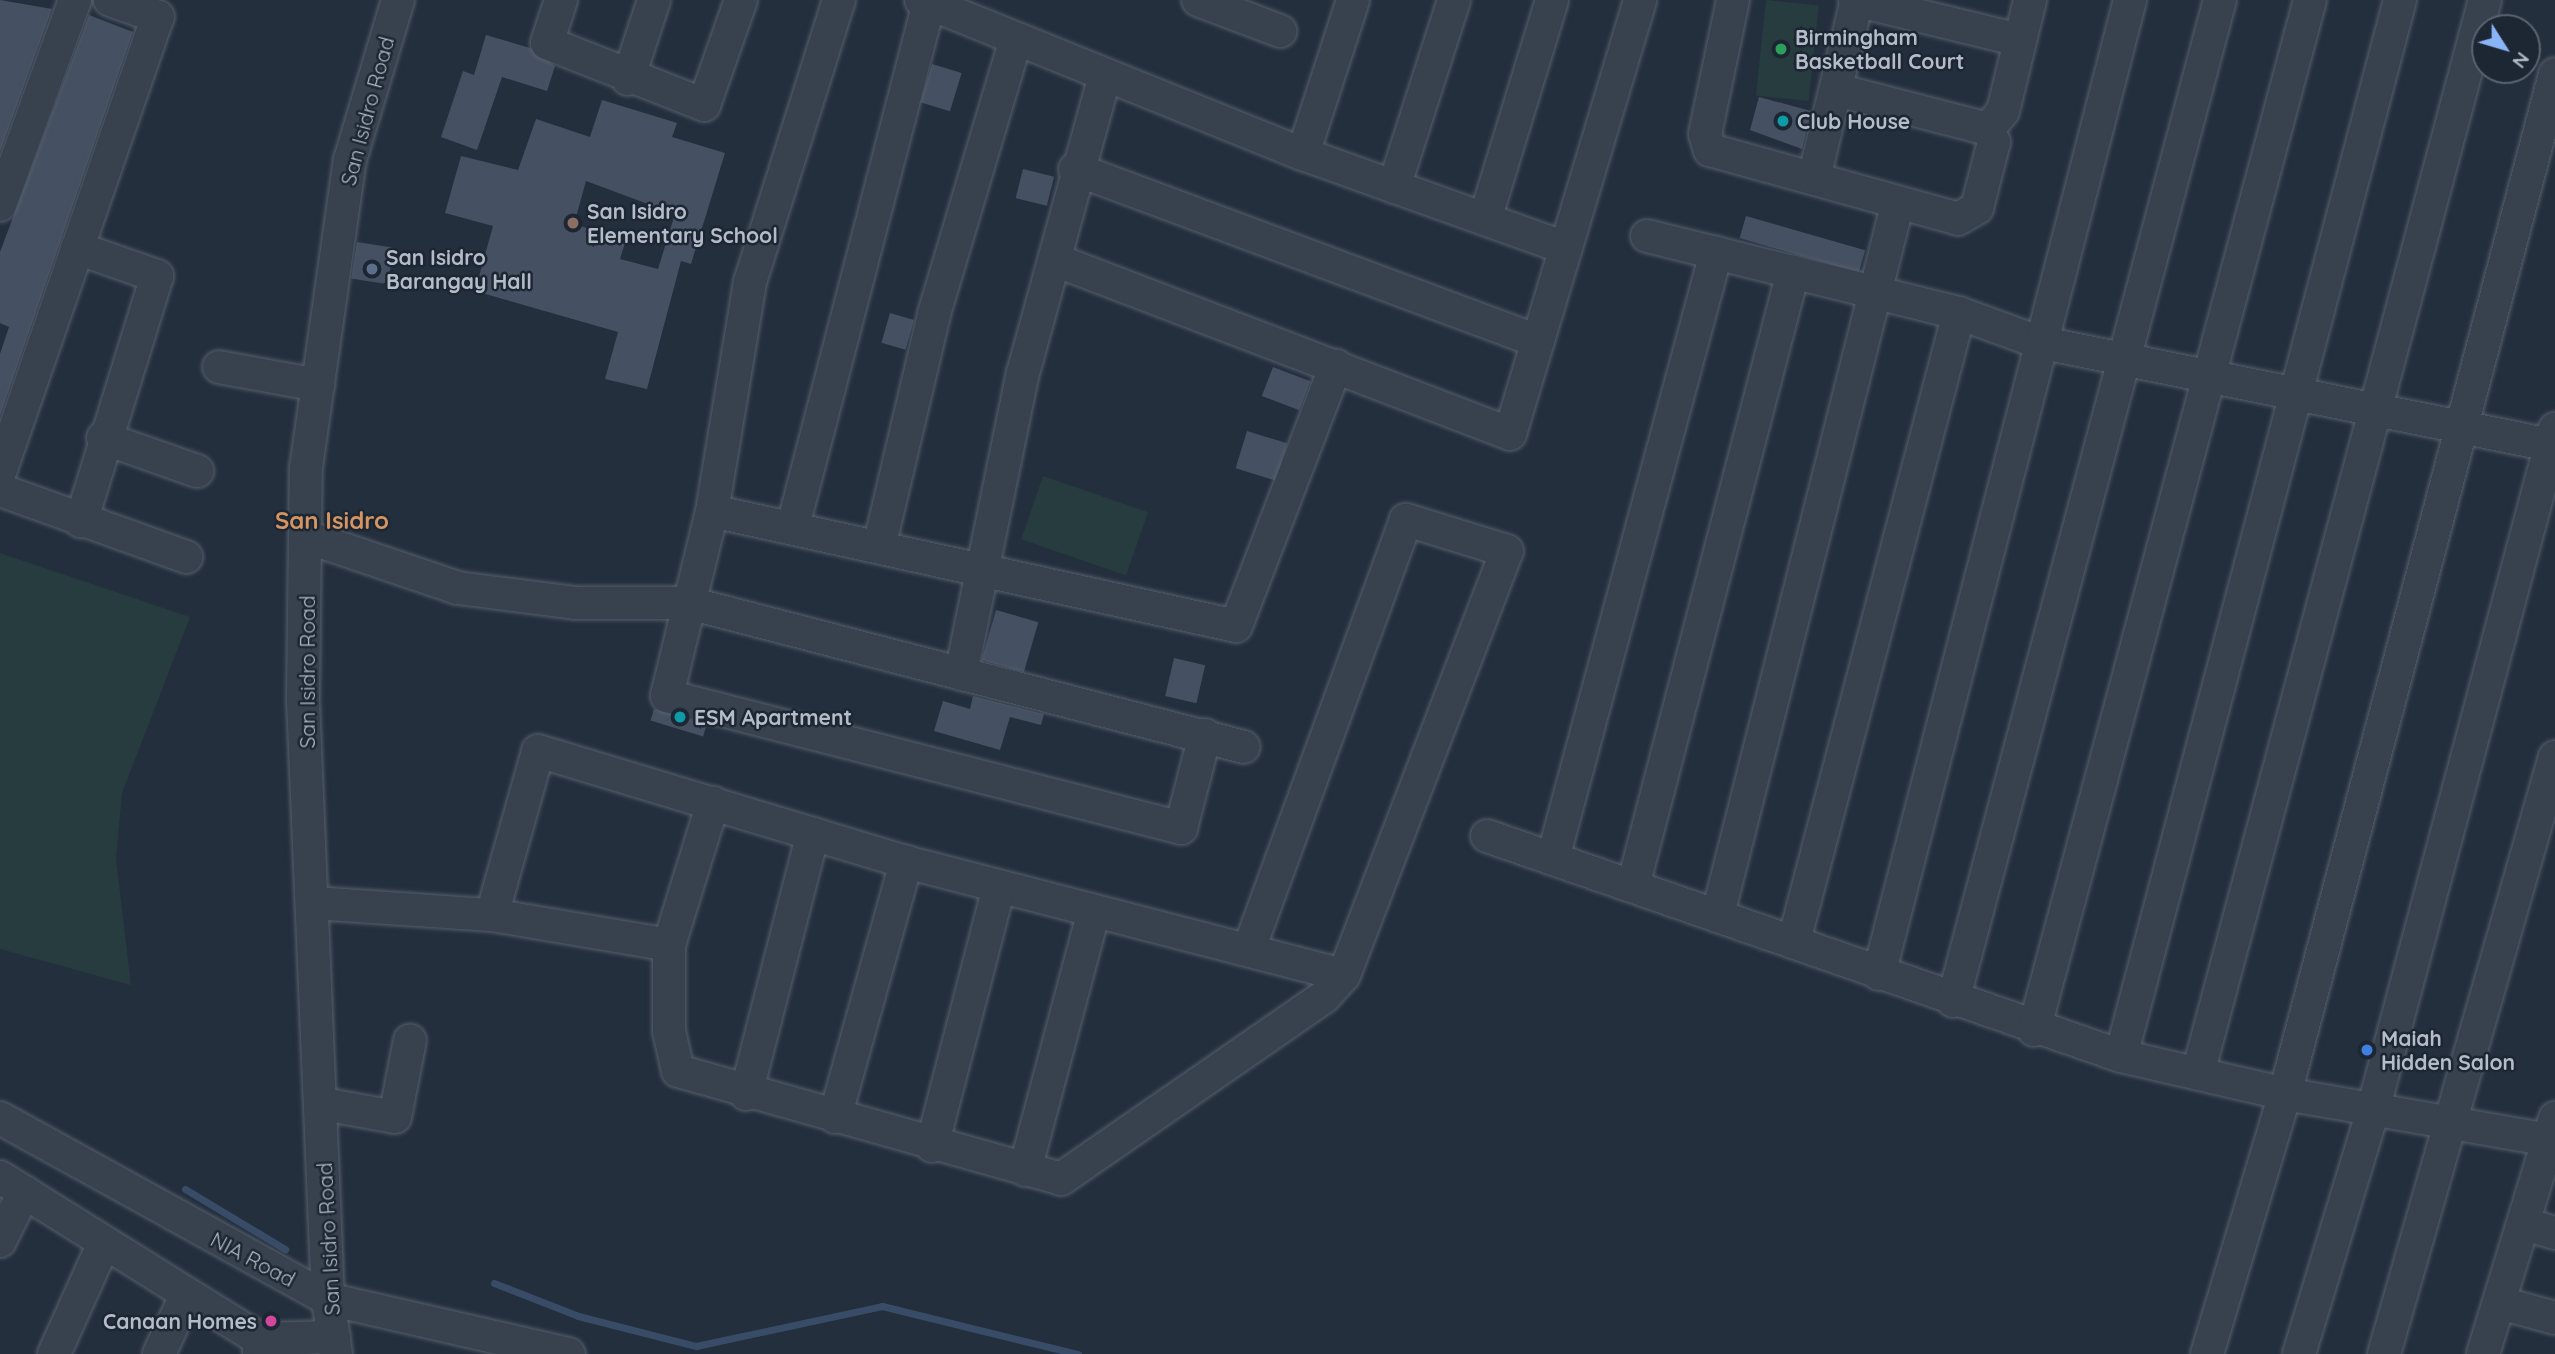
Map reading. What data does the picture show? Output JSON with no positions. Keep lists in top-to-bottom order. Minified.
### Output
{"streets":{"street":["San Isidro Road","NIA Road"]},"crossings":[["San Isidro Road","NIA Road"]],"districts":["San Isidro"],"places":["Birmingham Basketball Court","Club House","San Isidro Elementary School","San Isidro Barangay Hall","ESM Apartment","Maiah Hidden Salon","Canaan Homes"],"north":"bottom right"}
